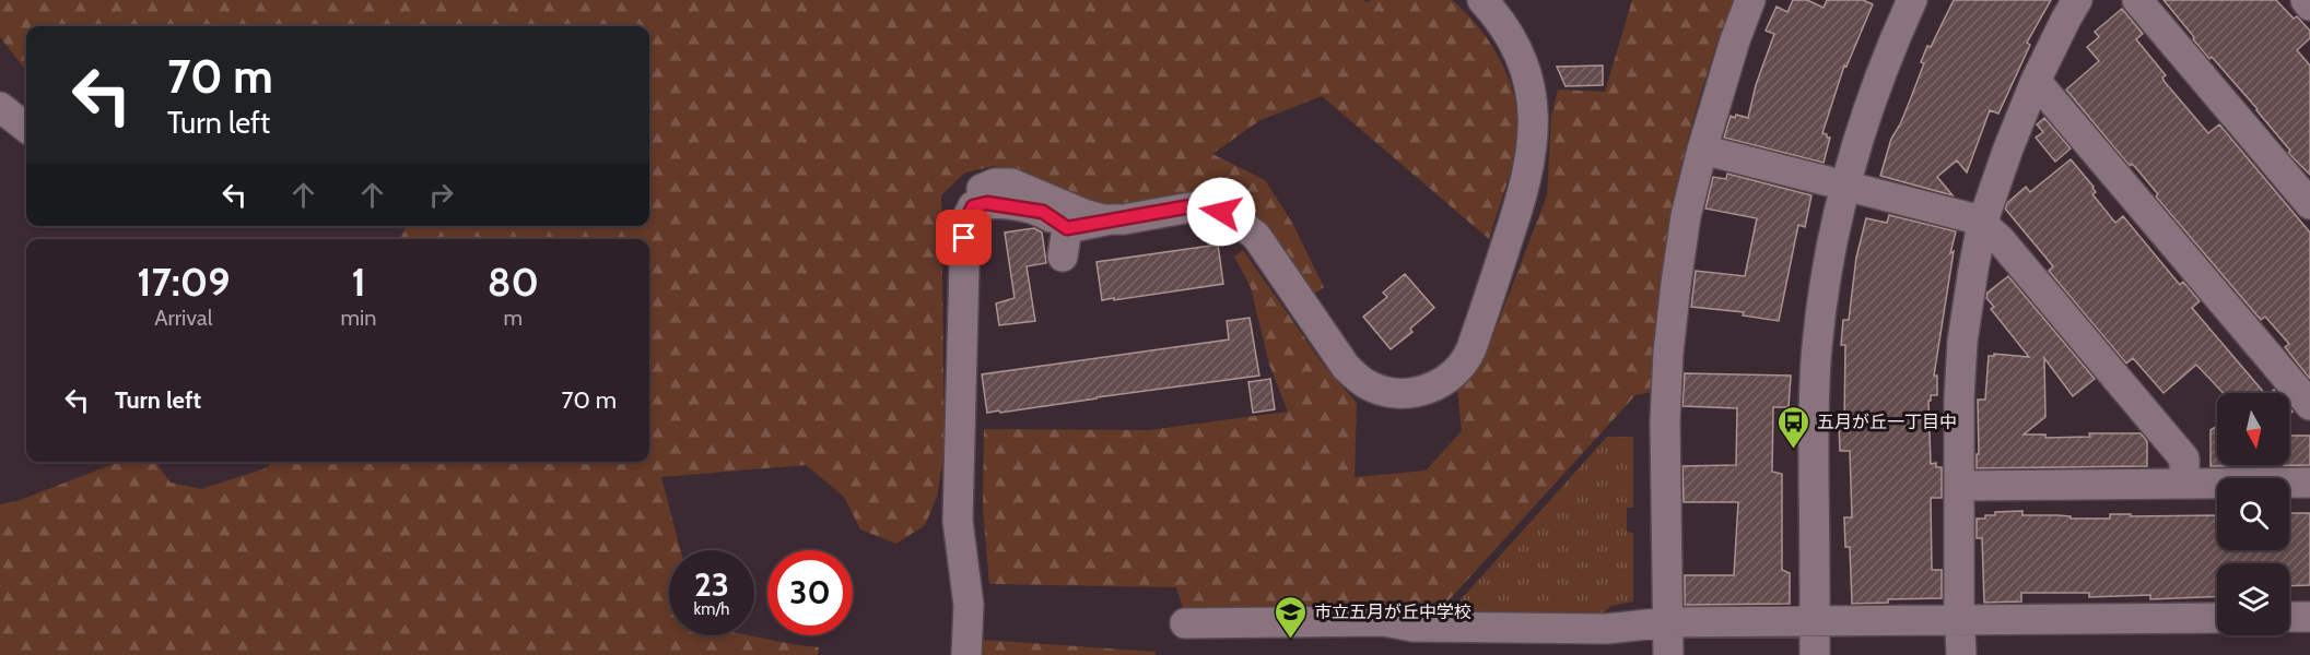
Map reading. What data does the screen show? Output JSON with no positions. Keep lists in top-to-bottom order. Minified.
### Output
{"places":{"bus stop":["五月が丘一丁目中"],"school or university":["市立五月が丘中学校"]},"north":"bottom","page":{"turn":["70 m","Turn left"],"eta":["17:09","Arrival","1","min","80","m"],"list":[{"name":"Turn left","value":"70 m"}],"speed":"23 km/h","limit":"30"}}
